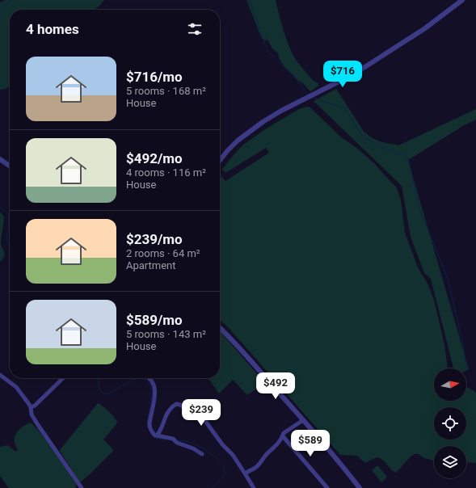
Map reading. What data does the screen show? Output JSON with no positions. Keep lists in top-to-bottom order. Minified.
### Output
{"north":"right","page":{"heading":"4 homes","list":[{"name":"$716/mo","note":"5 rooms · 168 m² · House"},{"name":"$492/mo","note":"4 rooms · 116 m² · House"},{"name":"$239/mo","note":"2 rooms · 64 m² · Apartment"},{"name":"$589/mo","note":"5 rooms · 143 m² · House"}],"price":["$716","$492","$239","$589"]}}
